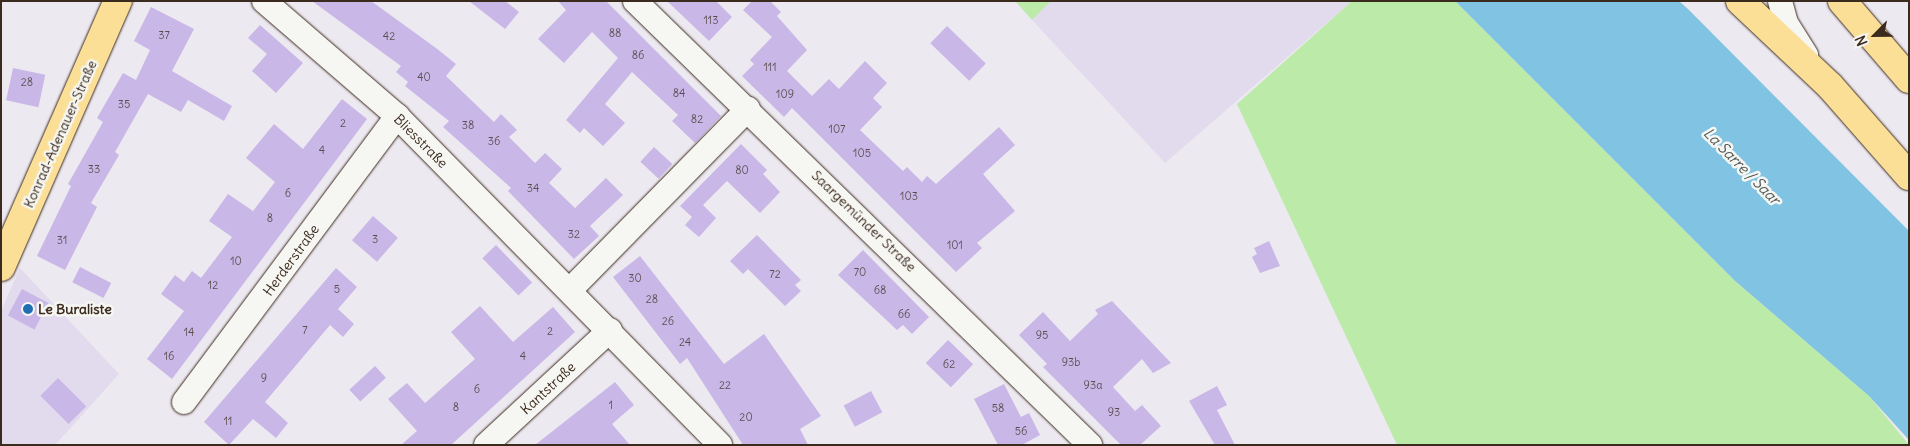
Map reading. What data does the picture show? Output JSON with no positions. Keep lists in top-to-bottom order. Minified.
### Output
{"streets":{"main road":["Konrad-Adenauer-Straße"],"street":["Bliesstraße","Saargemünder Straße","Herderstraße","Kantstraße"]},"crossings":[["Bliesstraße","Herderstraße"],["Bliesstraße","Kantstraße"]],"water":["La Sarre / Saar"],"places":["Le Buraliste"],"house_numbers":["113","88","37","42","86","111","40","28","84","109","35","82","2","38","107","36","4","105","33","80","34","6","103","8","32","3","31","101","10","70","72","30","12","5","68","28","66","26","7","2","14","95","24","16","4","93b","62","9","22","93a","6","1","8","58","93","20","11","56"],"north":"bottom left"}
